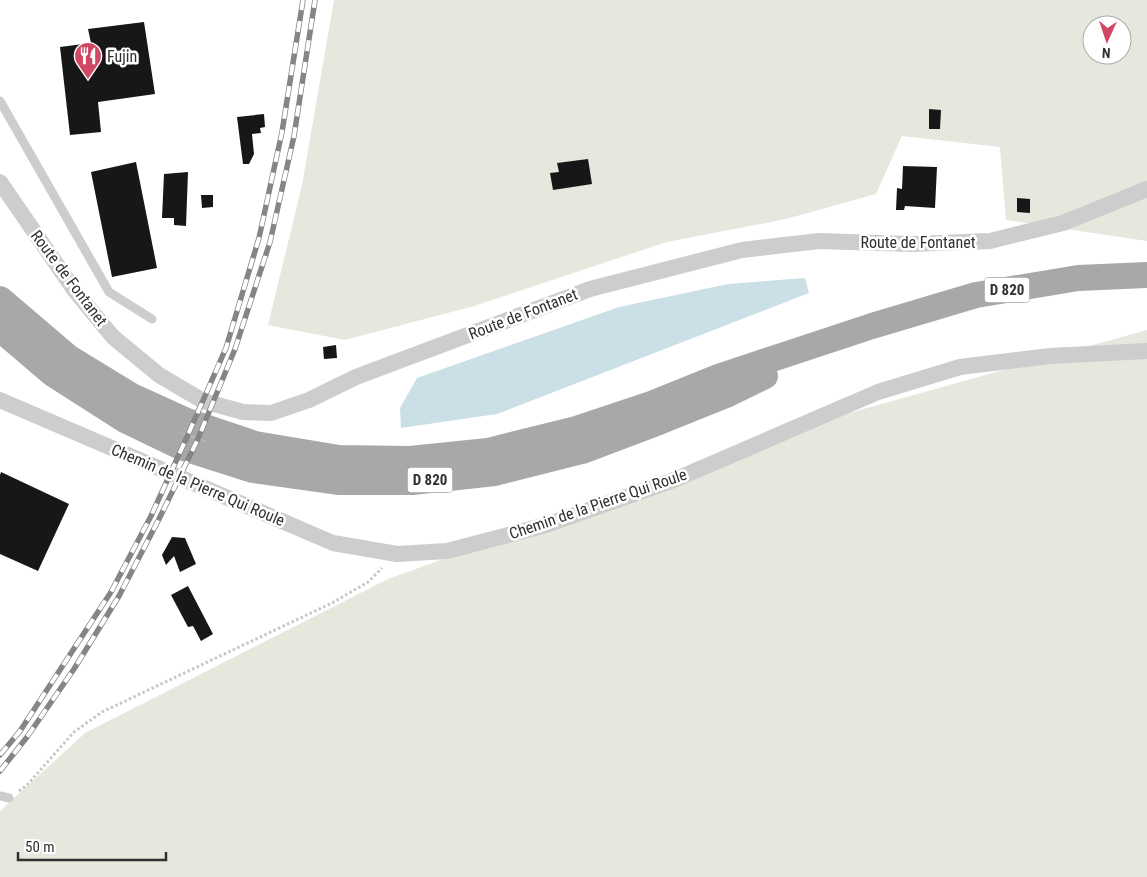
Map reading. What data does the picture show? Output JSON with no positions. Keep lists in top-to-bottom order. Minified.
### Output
{"streets":{"main road":["D 820"],"street":["Route de Fontanet","Chemin de la Pierre Qui Roule"]},"places":{"restaurant":["Fujin"]},"scale_bar":"50 m","north":"bottom"}
